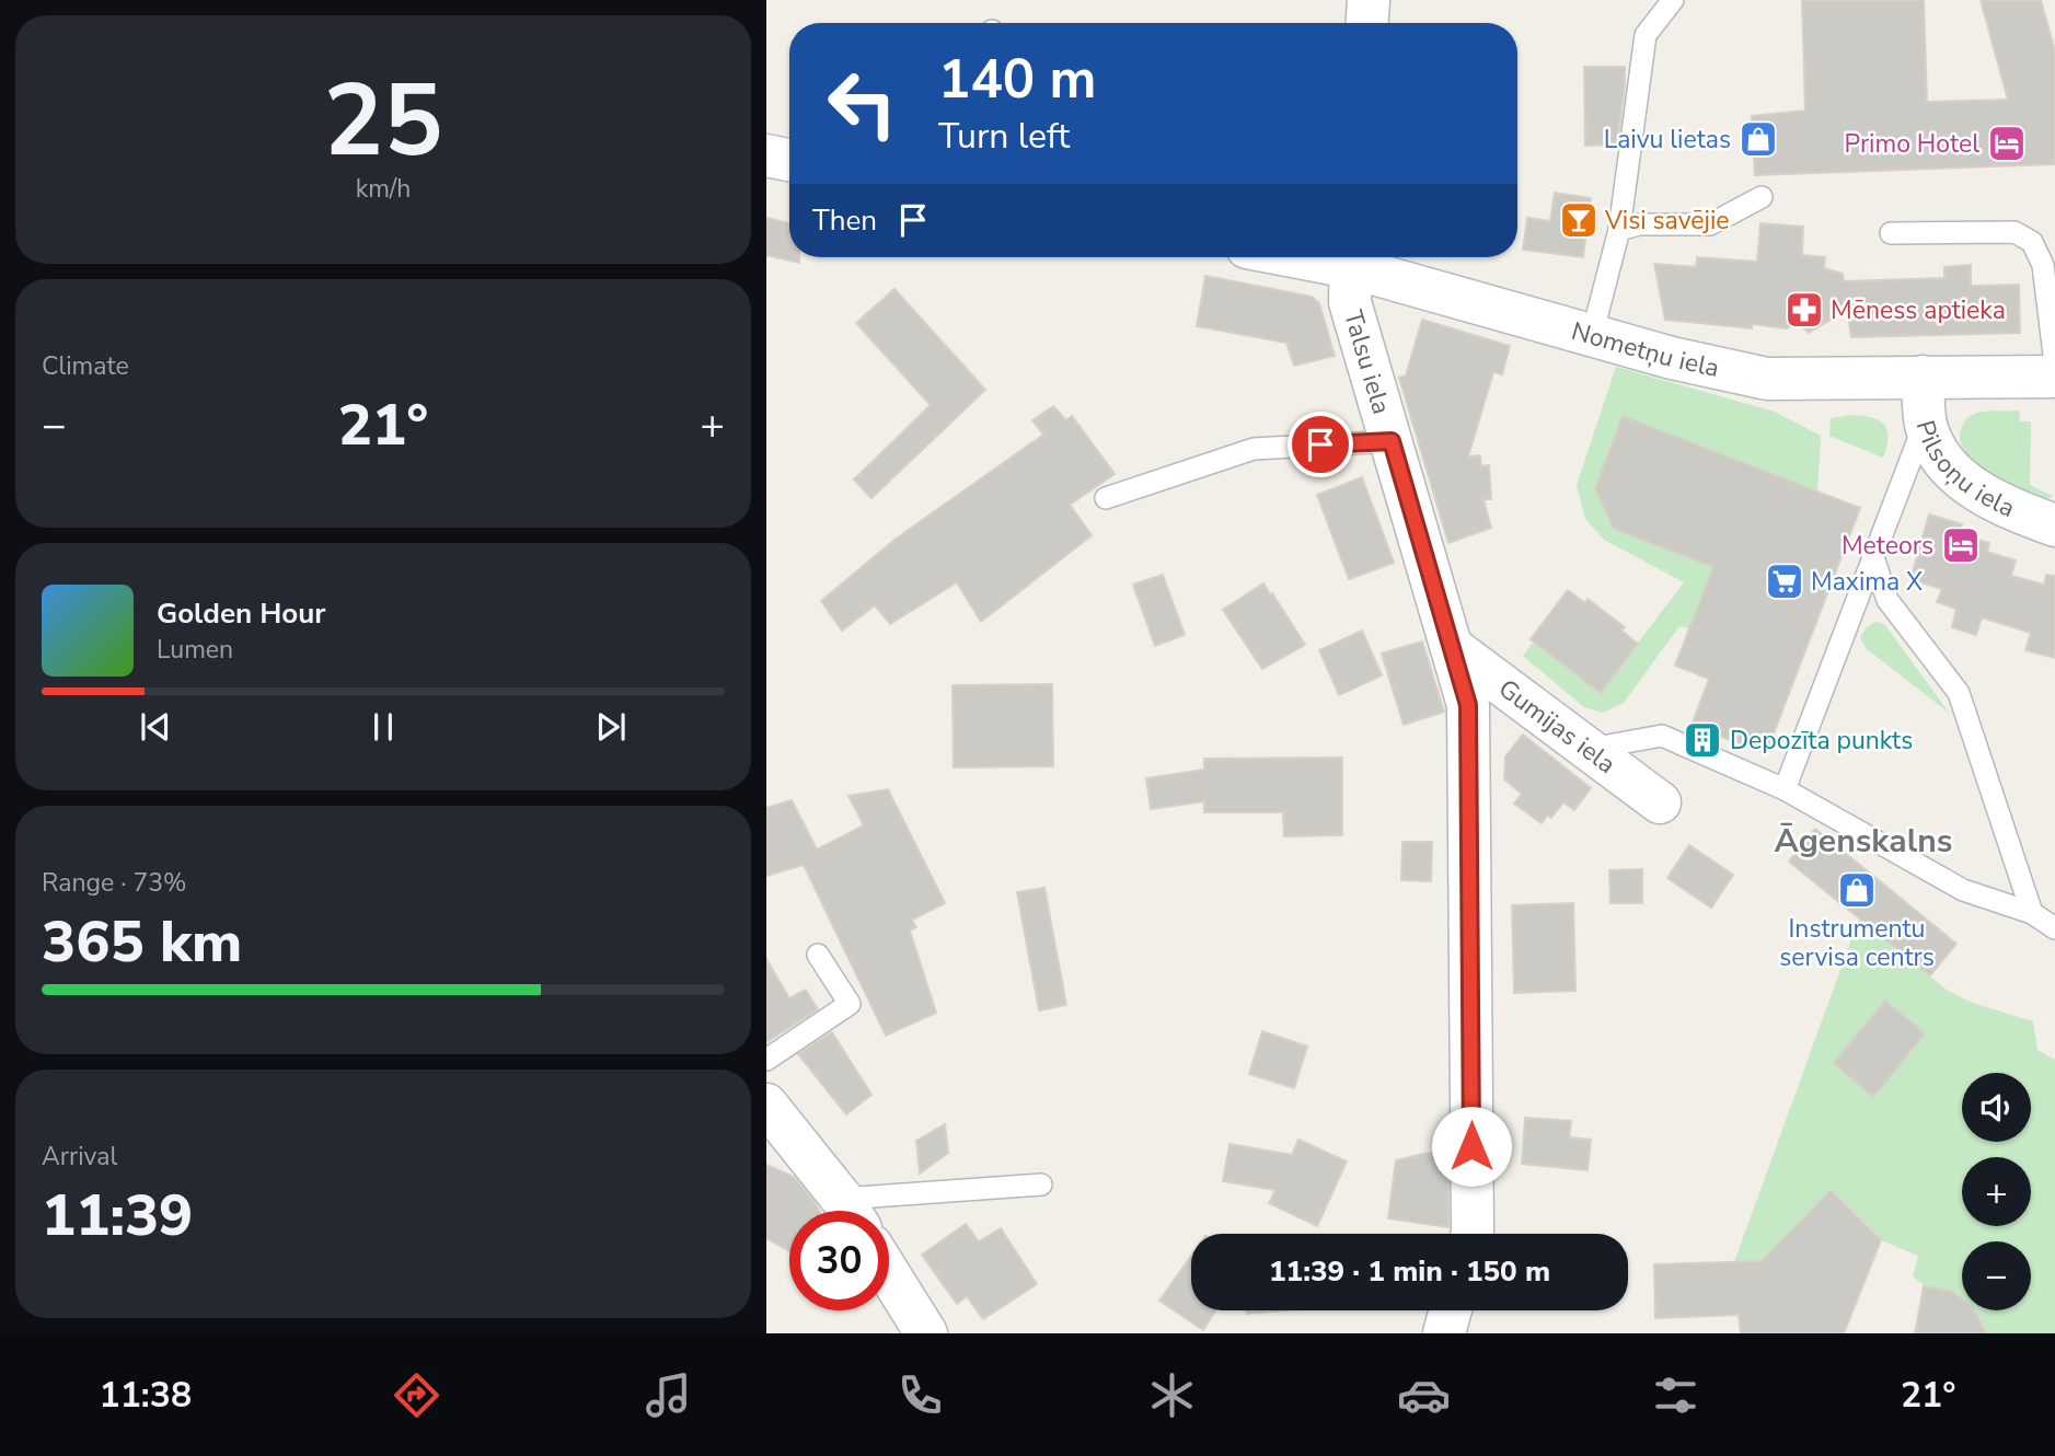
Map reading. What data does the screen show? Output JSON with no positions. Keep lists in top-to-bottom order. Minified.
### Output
{"streets":{"street":["Nometņu iela","Talsu iela","Pilsoņu iela","Gumijas iela"]},"crossings":[["Nometņu iela","Talsu iela"],["Nometņu iela","Pilsoņu iela"],["Talsu iela","Gumijas iela"]],"districts":["Āgenskalns"],"places":{"shop":["Laivu lietas","Instrumentu servisa centrs"],"hotel":["Primo Hotel","Meteors"],"bar":["Visi savējie"],"pharmacy":["Mēness aptieka"],"supermarket":["Maxima X"],"building":["Depozīta punkts"]},"page":{"tile":[["25","km/h"],"Climate",["Range · 73%","365 km"],["Arrival","11:39"]],"turn":["140 m","Turn left"],"then":"Then","heat":["−","21°","+"],"song":["Golden Hour","Lumen"],"map_buttons":["+","−"],"limit":"30","trip":"11:39 · 1 min · 150 m","tabs":["11:38","21°"]}}
